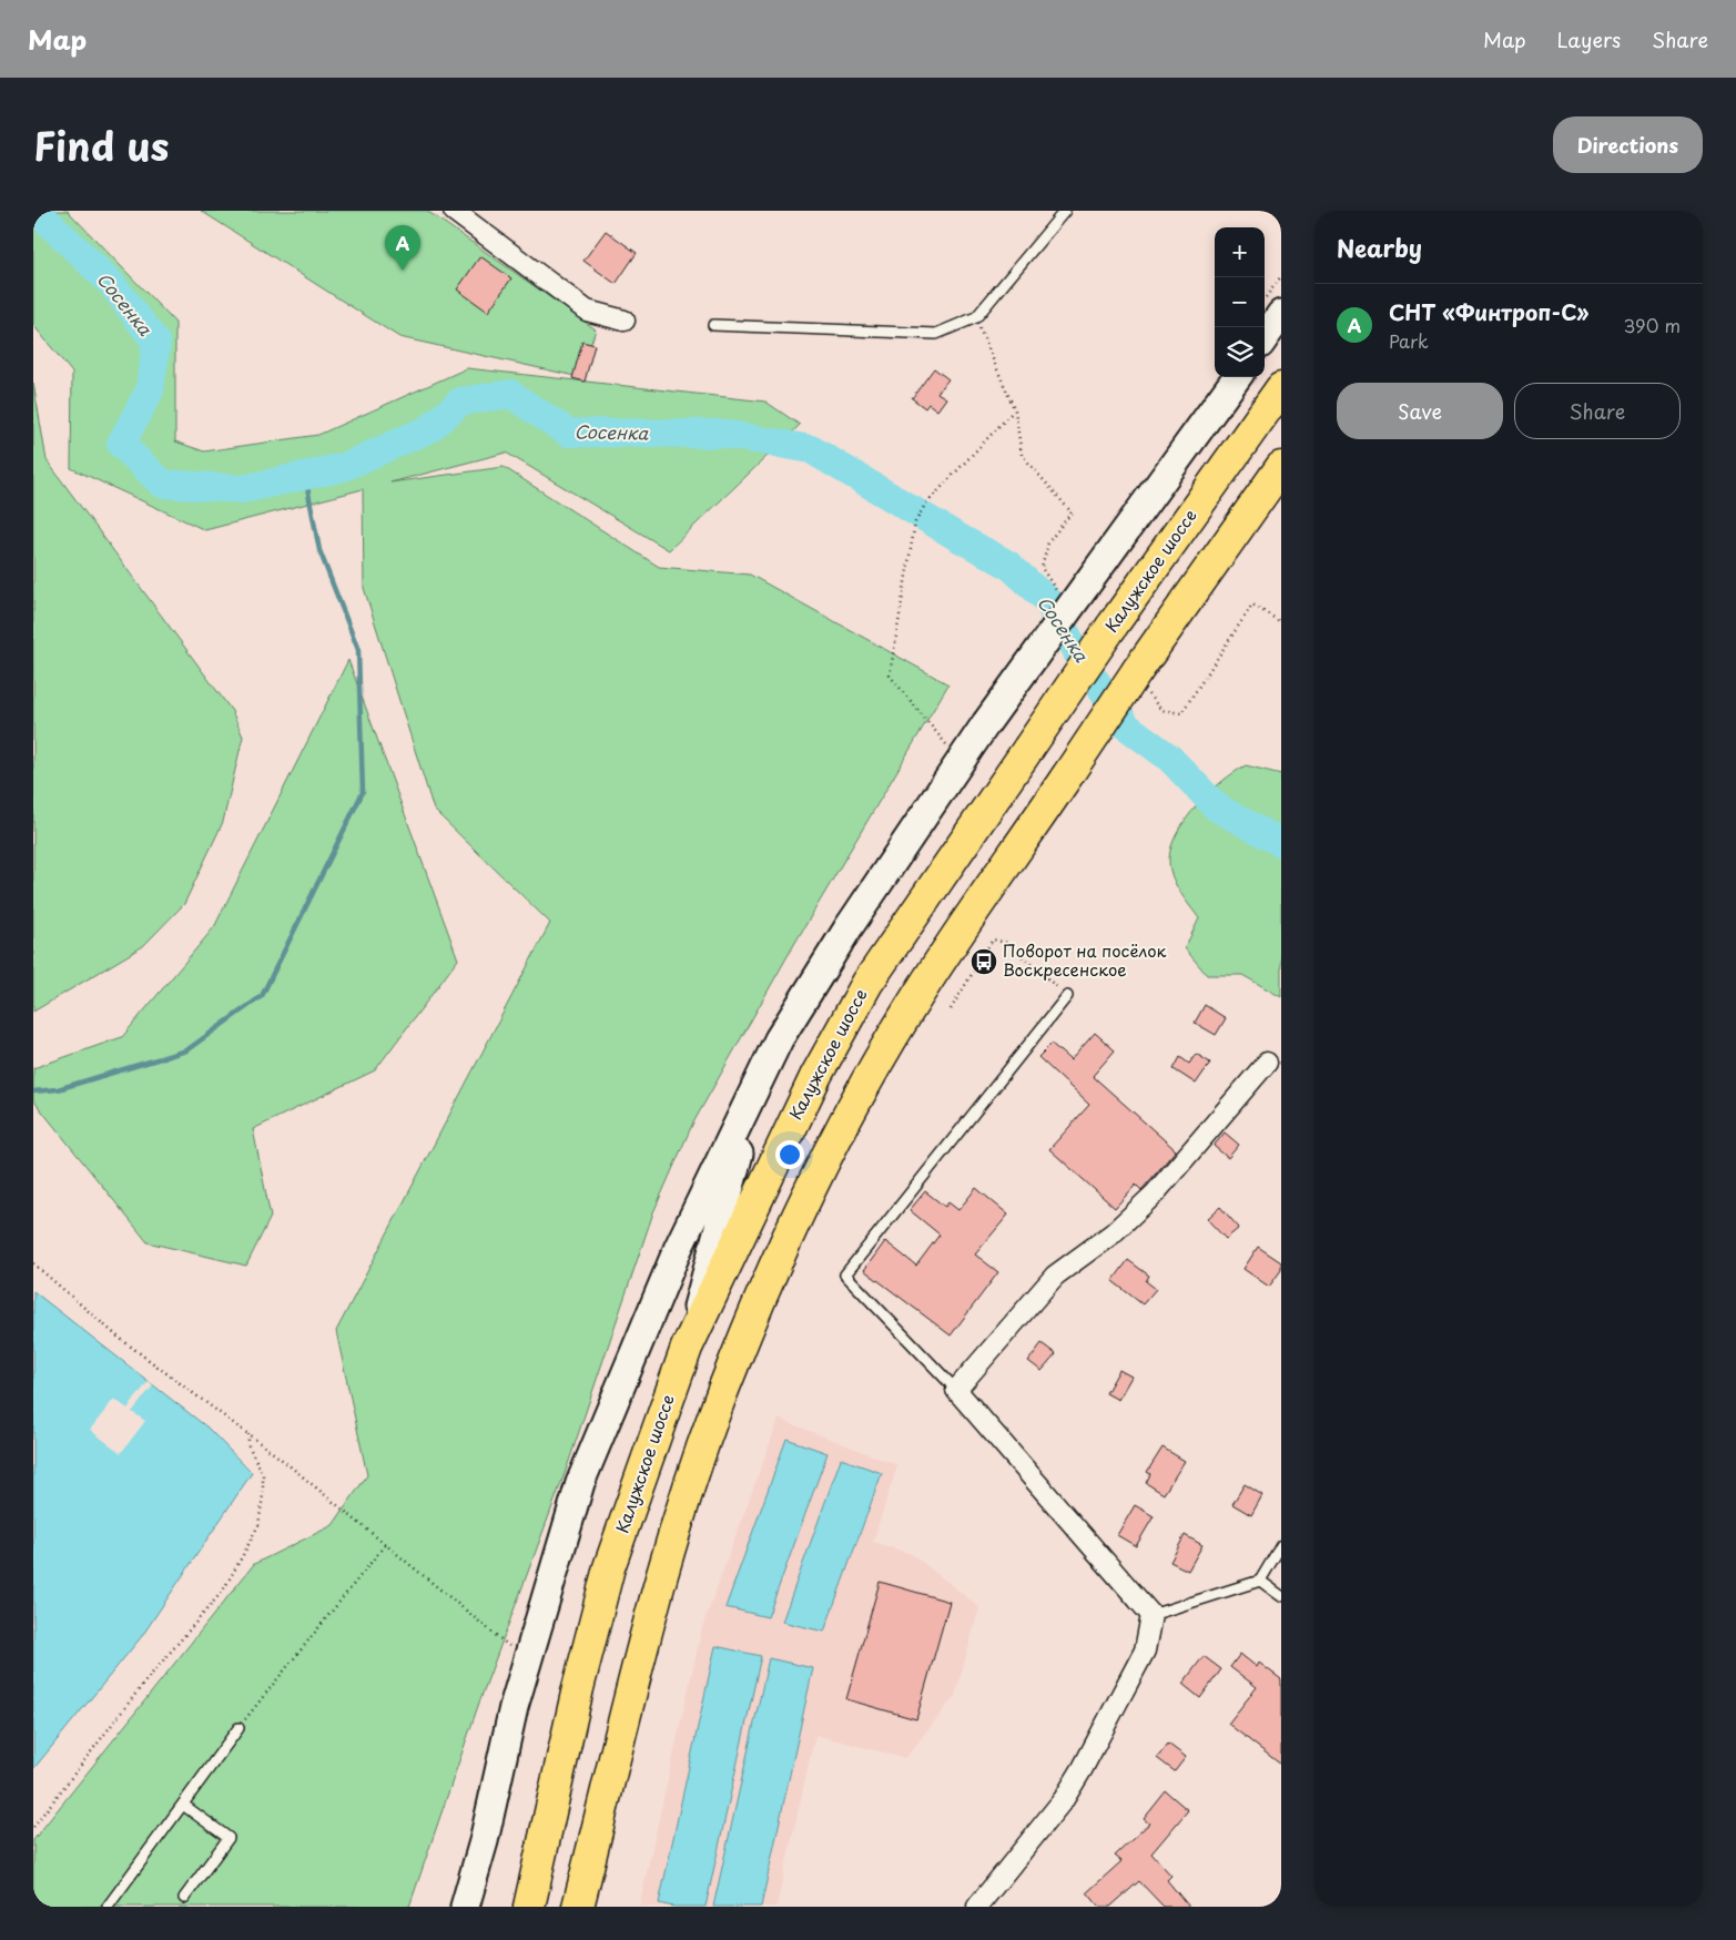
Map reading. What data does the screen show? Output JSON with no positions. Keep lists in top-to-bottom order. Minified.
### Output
{"streets":{"highway":["Калужское шоссе"]},"water":["Сосенка"],"places":{"bus stop":["Поворот на посёлок Воскресенское"]},"page":{"header":"Map","nav":["Map","Layers","Share"],"title":"Find us","buttons":["Directions",["Save","Share"]],"heading":"Nearby","pins":"A","map_buttons":["+","−"],"list":[{"mark":"A","name":"СНТ «Финтроп-С»","note":"Park","value":"390 m"}]}}
